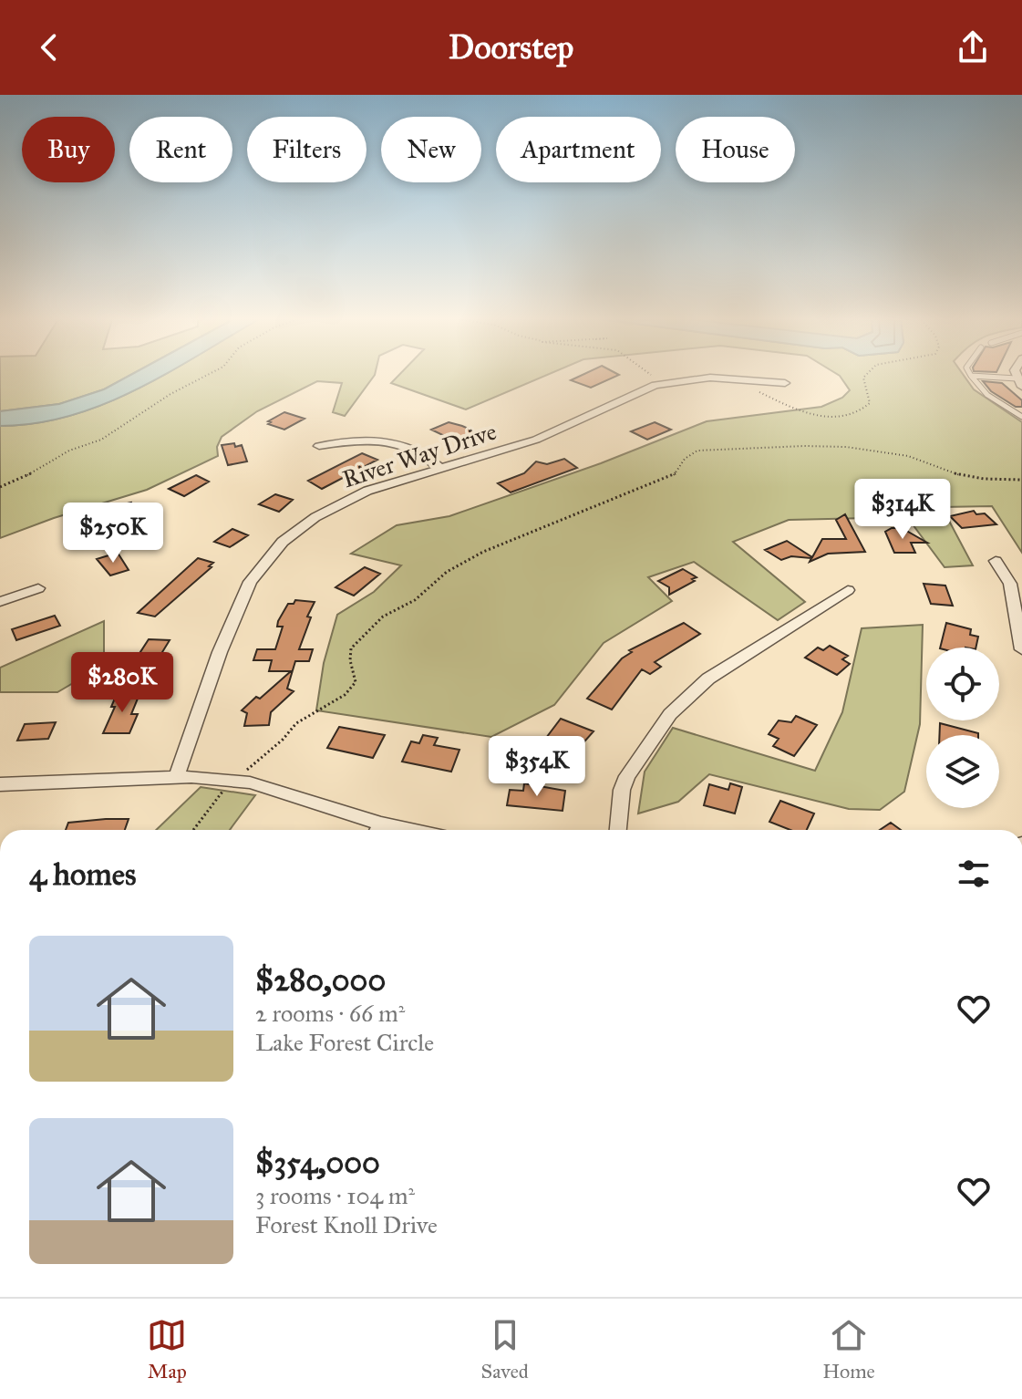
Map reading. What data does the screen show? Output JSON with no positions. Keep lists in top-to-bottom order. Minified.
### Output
{"streets":{"street":["River Way Drive"]},"page":{"header":"Doorstep","chip":["Buy","Rent","Filters","New","Apartment","House"],"price":["$314K","$250K","$280K","$354K"],"heading":"4 homes","list":[{"name":"$280,000","note":"2 rooms · 66 m² · Lake Forest Circle"},{"name":"$354,000","note":"3 rooms · 104 m² · Forest Knoll Drive"}],"tabs":["Map","Saved","Home"]}}
